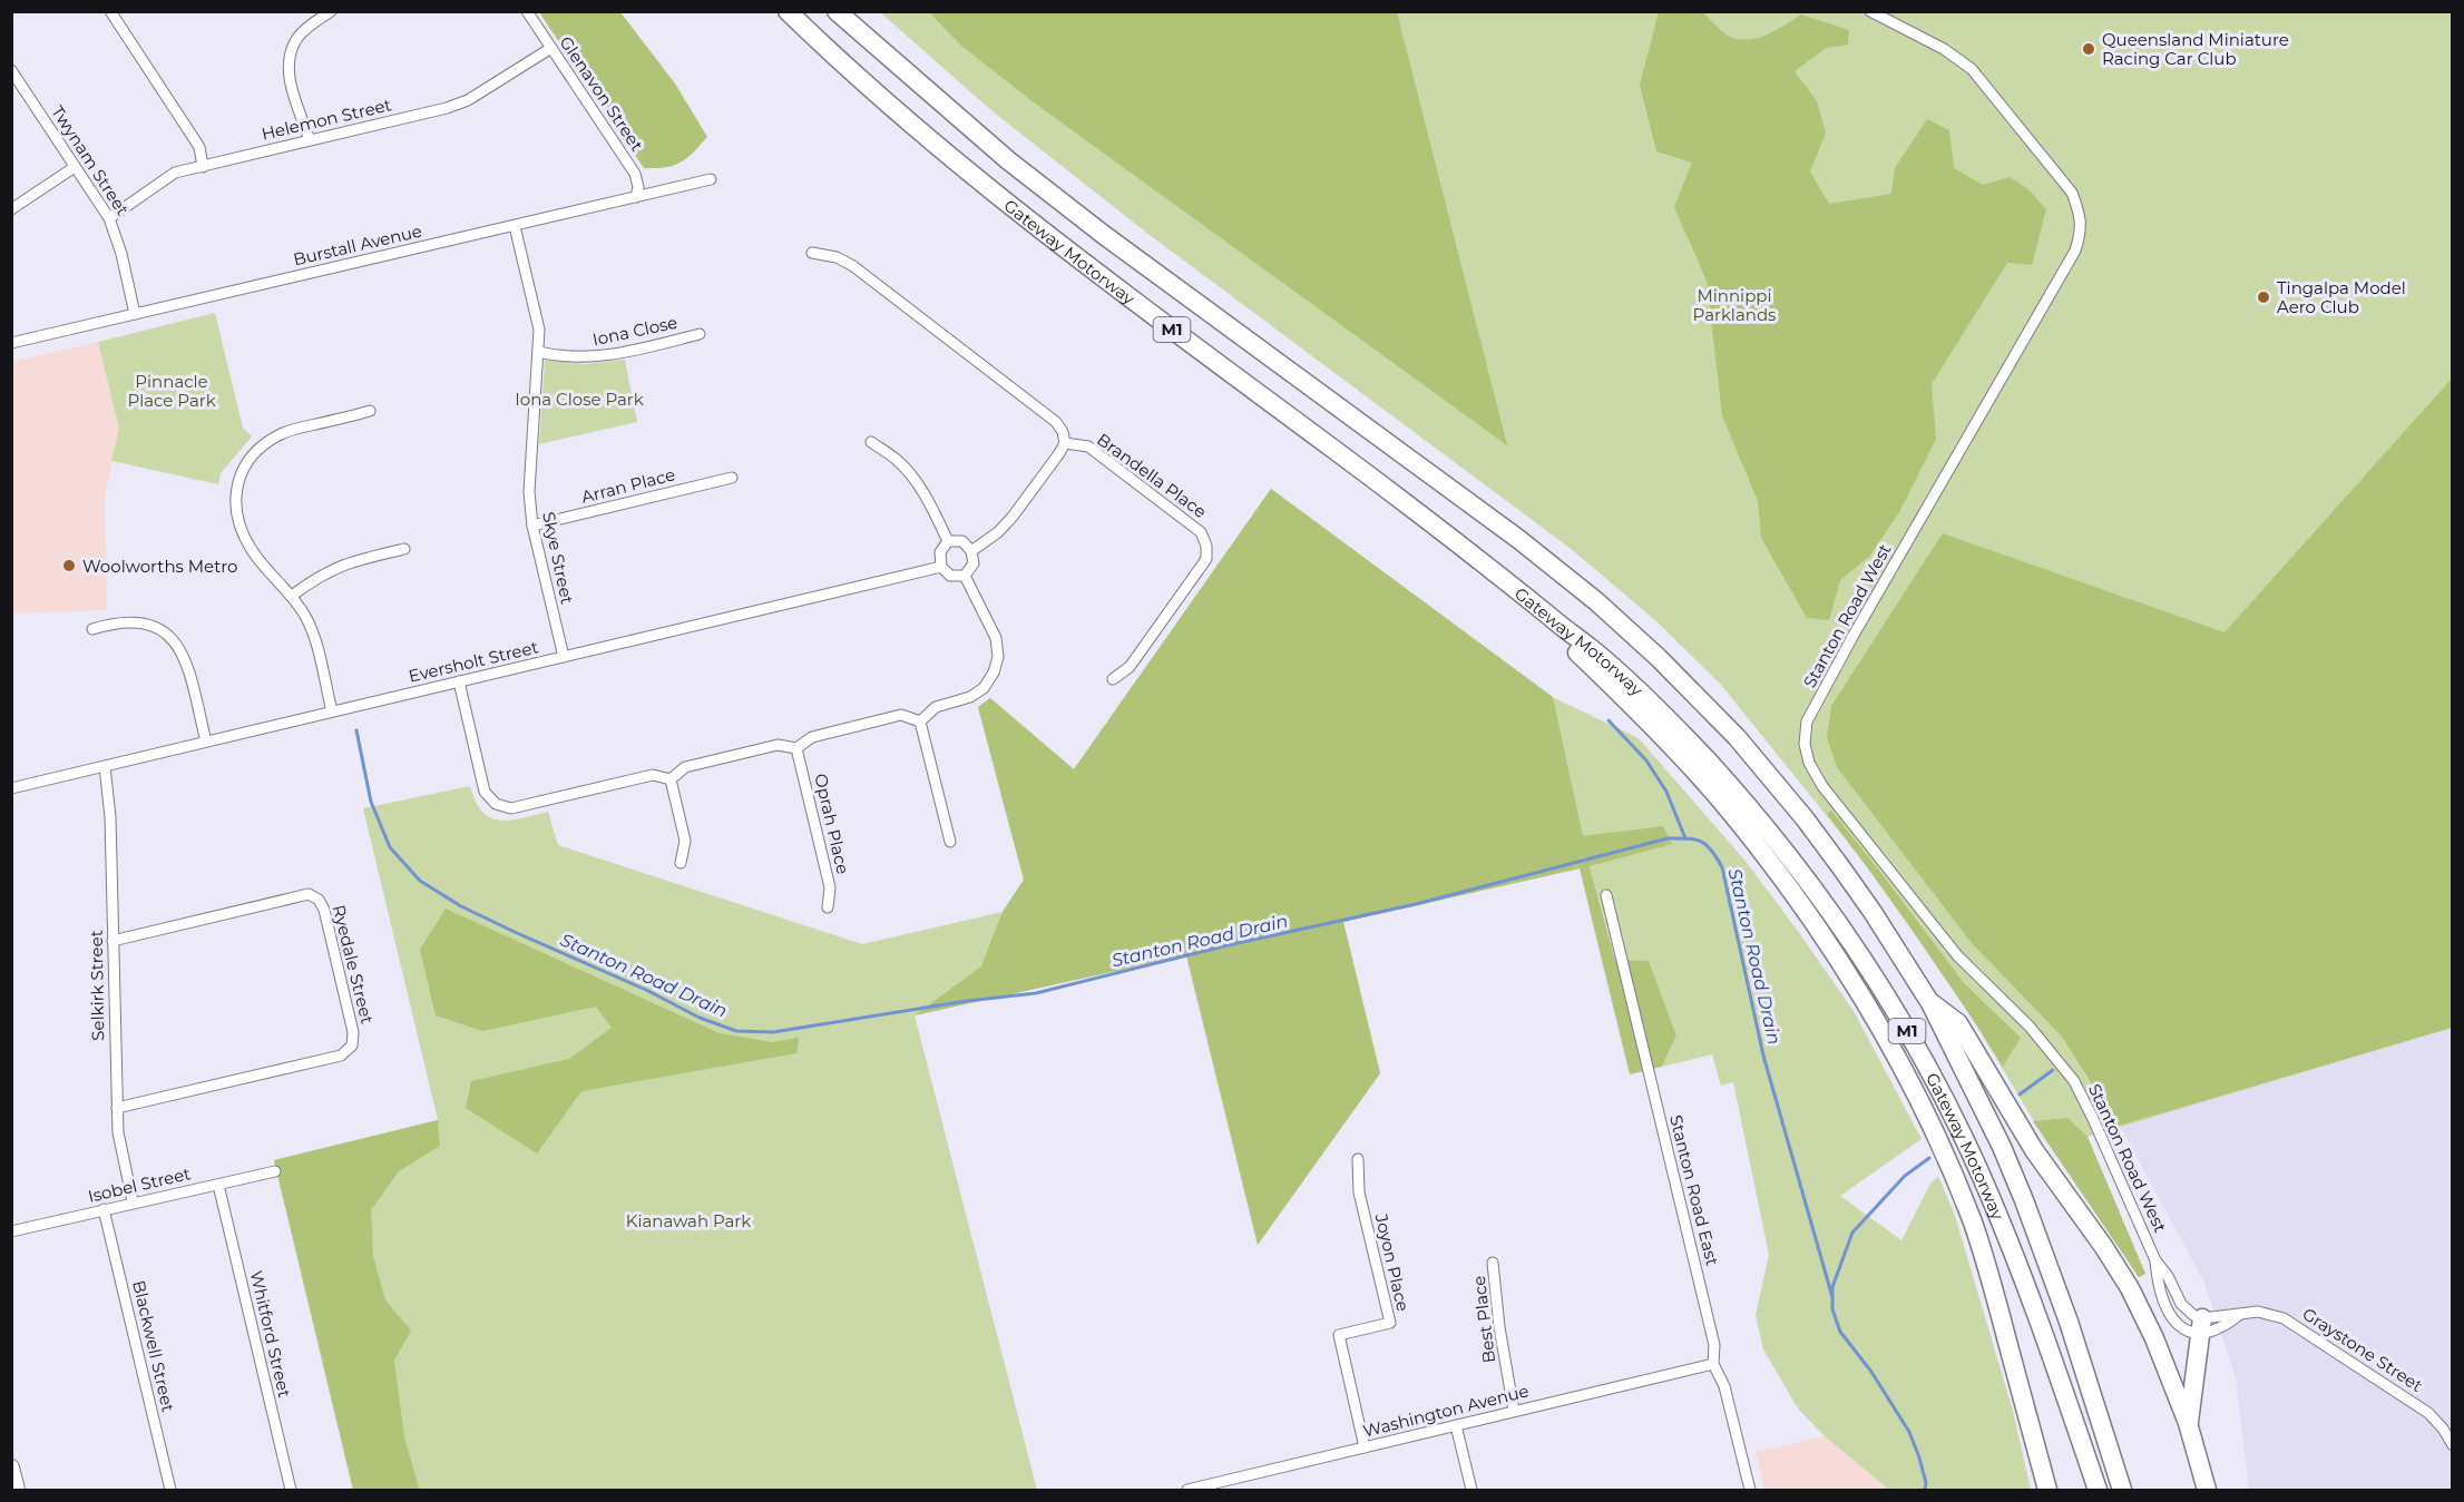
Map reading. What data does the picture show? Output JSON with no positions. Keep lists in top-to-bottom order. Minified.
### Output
{"streets":{"highway":["Gateway Motorway","M1"],"street":["Glenavon Street","Helemon Street","Twynam Street","Burstall Avenue","Iona Close","Brandella Place","Arran Place","Skye Street","Stanton Road West","Eversholt Street","Oprah Place","Ryedale Street","Selkirk Street","Isobel Street","Stanton Road East","Joyon Place","Best Place","Whitford Street","Blackwell Street","Graystone Street","Washington Avenue"]},"crossings":[["Glenavon Street","Helemon Street"],["Glenavon Street","Burstall Avenue"],["Helemon Street","Twynam Street"],["Twynam Street","Burstall Avenue"],["Burstall Avenue","Skye Street"],["Iona Close","Skye Street"],["Arran Place","Skye Street"],["Skye Street","Eversholt Street"],["Stanton Road West","Graystone Street"],["Eversholt Street","Selkirk Street"],["Ryedale Street","Selkirk Street"],["Selkirk Street","Isobel Street"],["Isobel Street","Whitford Street"],["Isobel Street","Blackwell Street"],["Stanton Road East","Washington Avenue"],["Joyon Place","Washington Avenue"],["Best Place","Washington Avenue"]],"water":["Stanton Road Drain"],"parks":["Minnippi Parklands","Pinnacle Place Park","Iona Close Park","Kianawah Park"],"places":["Queensland Miniature Racing Car Club","Tingalpa Model Aero Club","Woolworths Metro"]}
